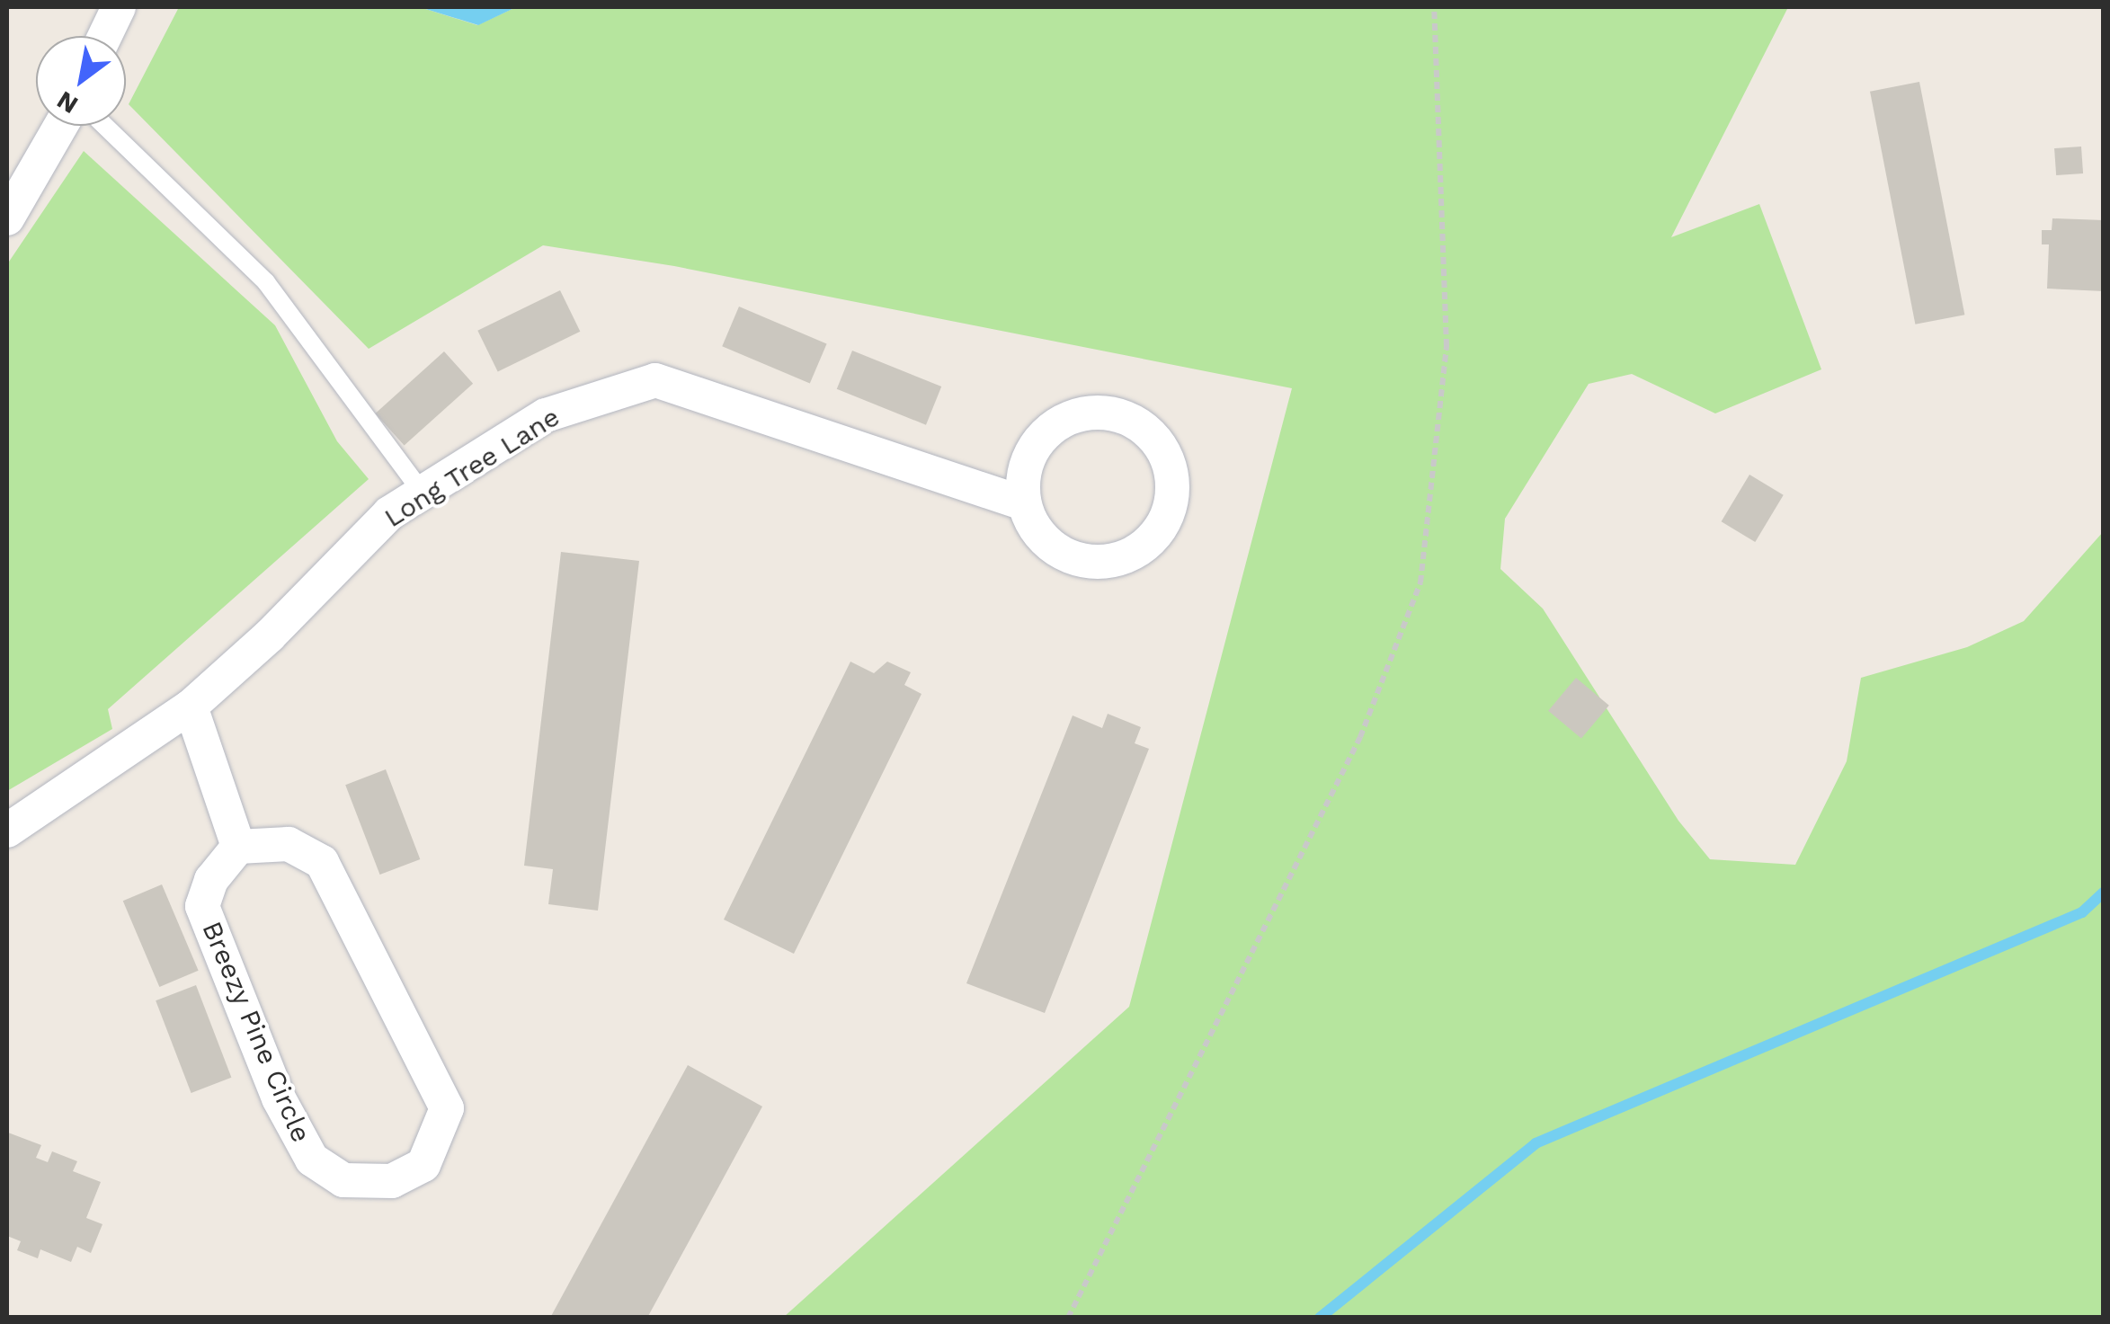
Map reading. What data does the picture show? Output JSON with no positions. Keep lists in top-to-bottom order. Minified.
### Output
{"streets":{"street":["Long Tree Lane","Breezy Pine Circle"]},"north":"bottom left"}
